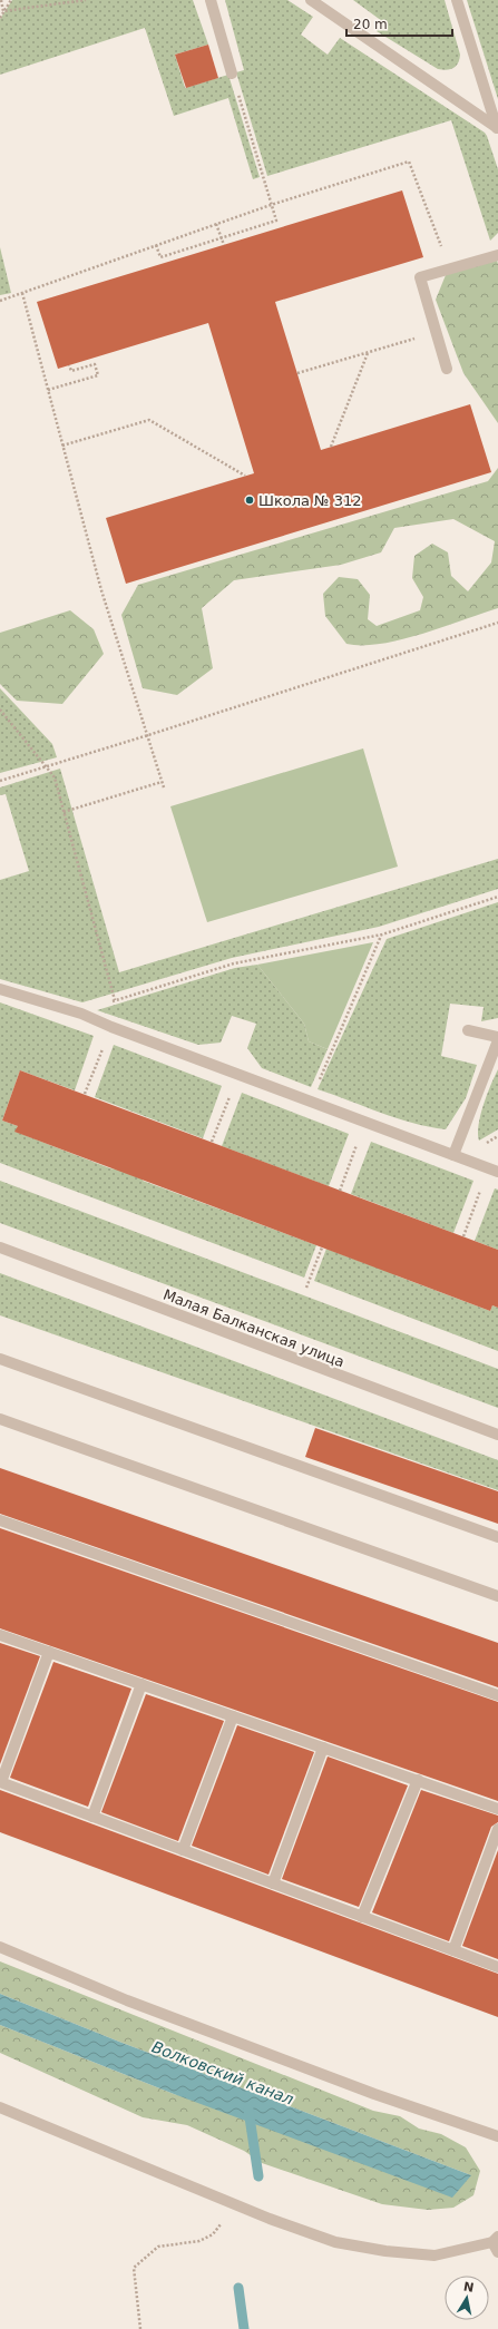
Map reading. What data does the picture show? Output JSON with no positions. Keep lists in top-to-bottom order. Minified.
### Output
{"streets":{"street":["Малая Балканская улица"]},"water":["Волковский канал"],"places":["Школа № 312"],"scale_bar":"20 m","north":"top"}
